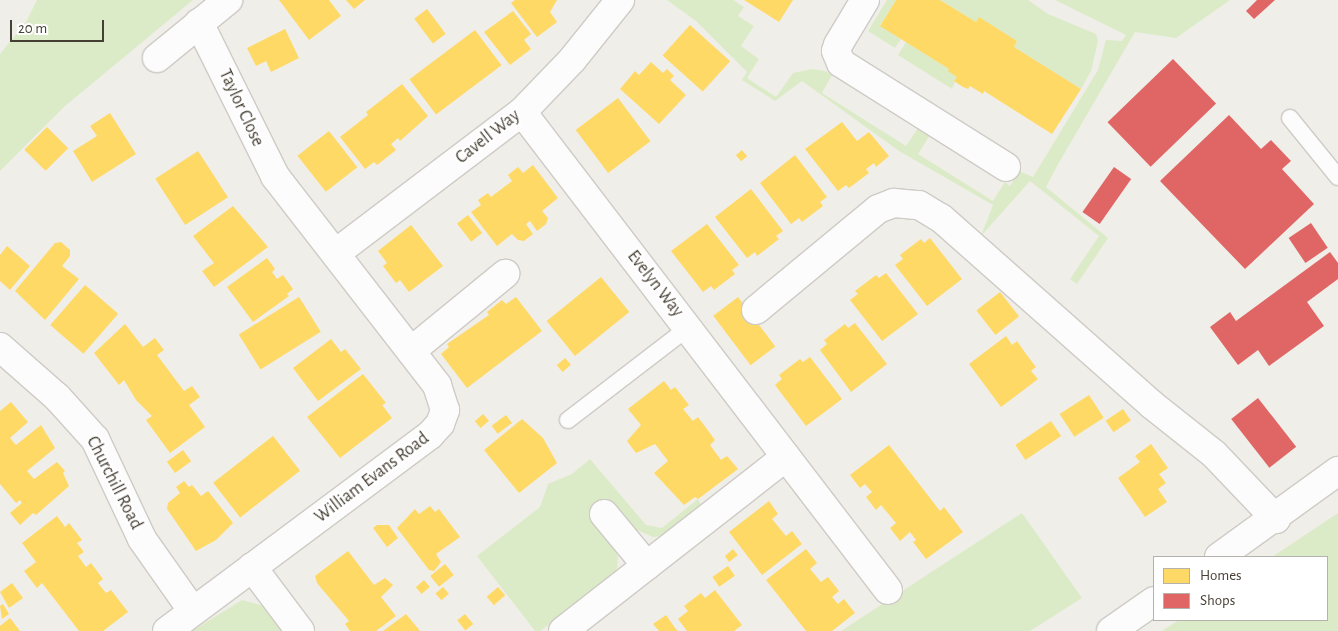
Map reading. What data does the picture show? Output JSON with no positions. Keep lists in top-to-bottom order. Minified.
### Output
{"streets":{"street":["Taylor Close","Cavell Way","Evelyn Way","William Evans Road","Churchill Road"]},"crossings":[["Taylor Close","William Evans Road"],["Cavell Way","Evelyn Way"],["Cavell Way","William Evans Road"],["William Evans Road","Churchill Road"]],"legend":["Homes","Shops"],"scale_bar":"20 m"}
